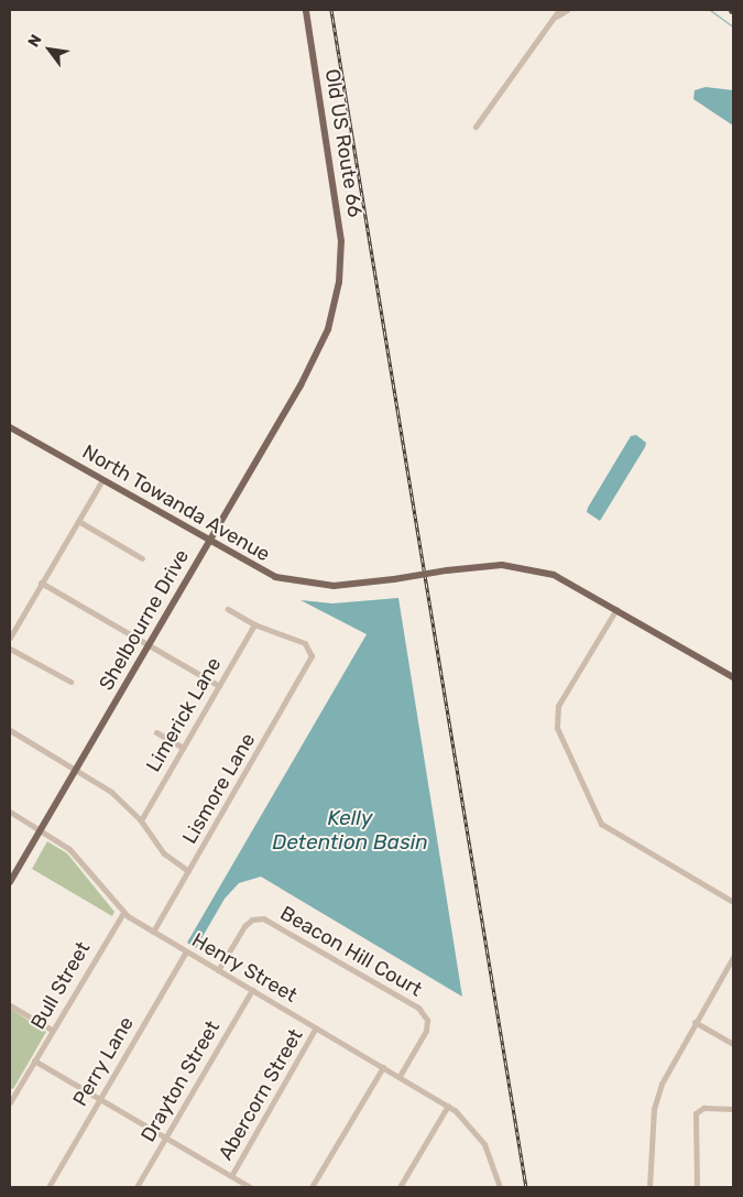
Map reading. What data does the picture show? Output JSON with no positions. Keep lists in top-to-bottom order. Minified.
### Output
{"streets":{"main road":["Old US Route 66","North Towanda Avenue","Shelbourne Drive"],"street":["Limerick Lane","Lismore Lane","Beacon Hill Court","Henry Street","Bull Street","Perry Lane","Drayton Street","Abercorn Street"]},"crossings":[["Old US Route 66","Shelbourne Drive"],["North Towanda Avenue","Shelbourne Drive"],["Shelbourne Drive","Henry Street"],["Limerick Lane","Lismore Lane"],["Lismore Lane","Henry Street"],["Beacon Hill Court","Henry Street"],["Henry Street","Bull Street"],["Henry Street","Perry Lane"],["Henry Street","Drayton Street"],["Henry Street","Abercorn Street"]],"water":["Kelly Detention Basin"],"north":"top left"}
